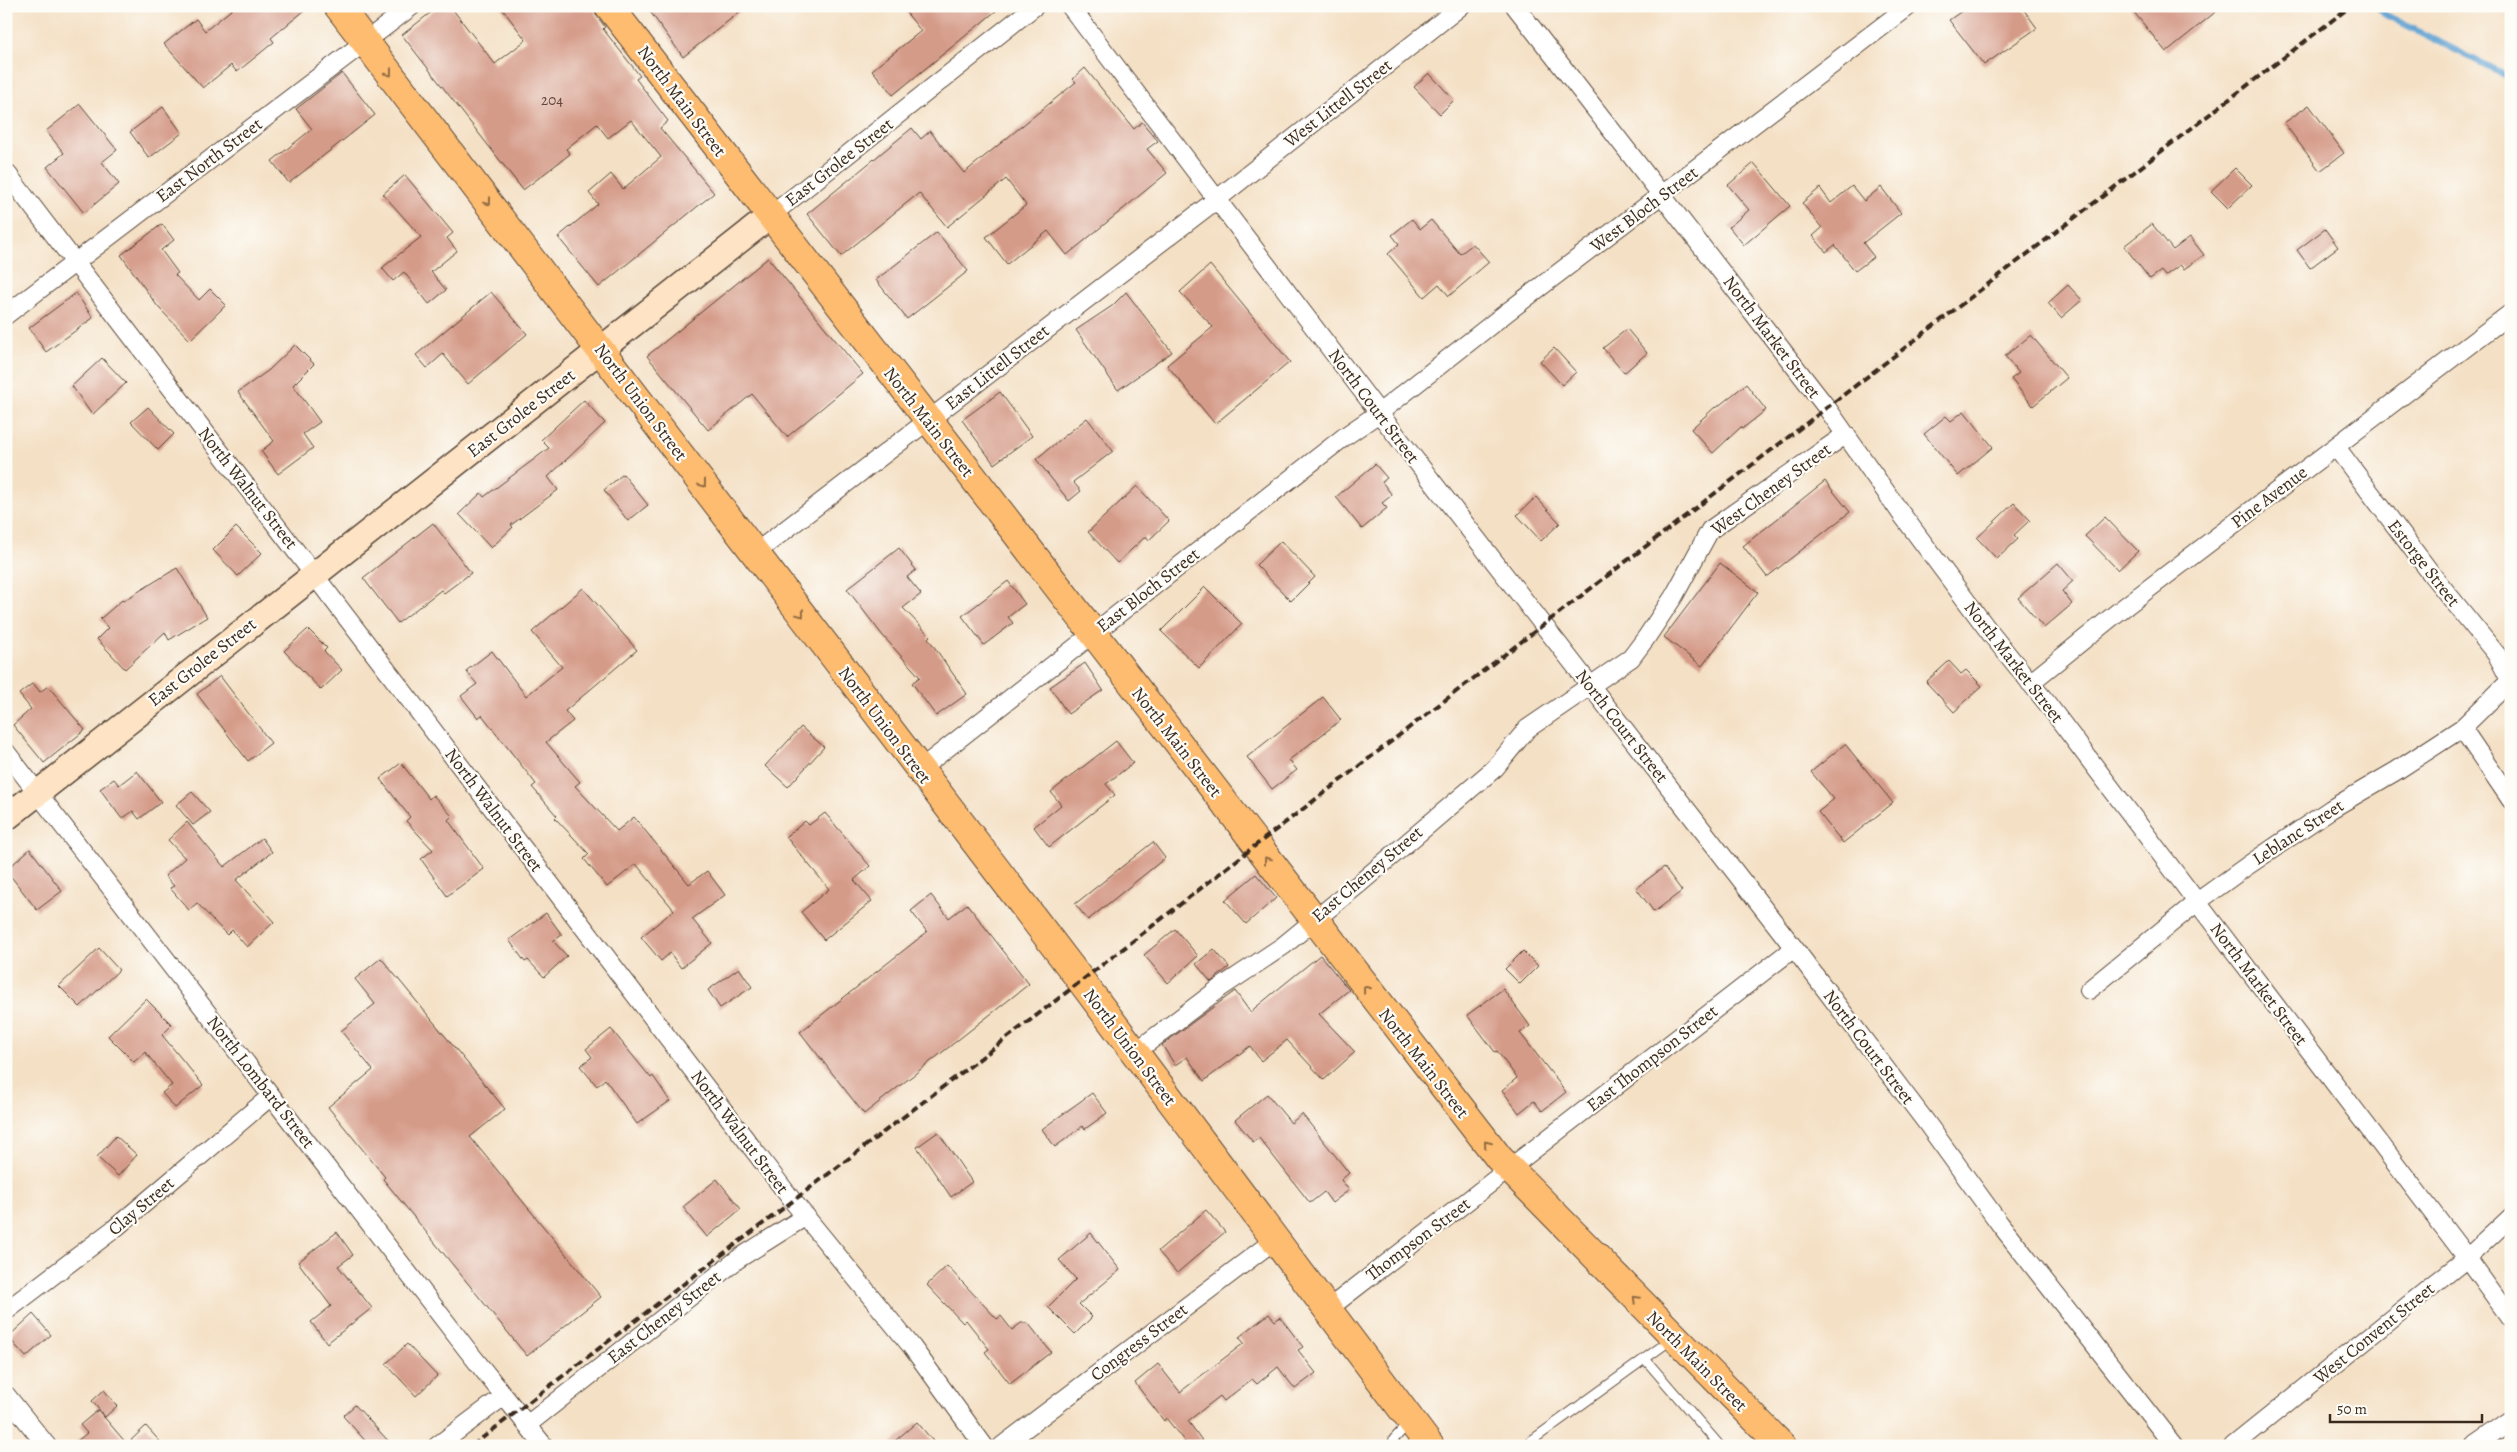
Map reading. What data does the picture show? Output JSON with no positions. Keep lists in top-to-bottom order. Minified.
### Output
{"streets":{"main road":["North Main Street","North Union Street"],"street":["West Littell Street","East North Street","East Grolee Street","West Bloch Street","North Market Street","East Littell Street","North Court Street","North Walnut Street","West Cheney Street","Pine Avenue","Estorge Street","East Bloch Street","Leblanc Street","East Cheney Street","East Thompson Street","North Lombard Street","Clay Street","Thompson Street","West Convent Street","Congress Street"]},"crossings":[["North Main Street","East Grolee Street"],["North Main Street","East Littell Street"],["North Main Street","East Bloch Street"],["North Main Street","East Cheney Street"],["North Main Street","East Thompson Street"],["North Main Street","Thompson Street"],["West Littell Street","East Littell Street"],["West Littell Street","North Court Street"],["East North Street","North Union Street"],["East North Street","North Walnut Street"],["East Grolee Street","North Union Street"],["East Grolee Street","North Walnut Street"],["East Grolee Street","North Lombard Street"],["West Bloch Street","North Market Street"],["West Bloch Street","North Court Street"],["West Bloch Street","East Bloch Street"],["North Market Street","West Cheney Street"],["North Market Street","Pine Avenue"],["North Market Street","Leblanc Street"],["North Market Street","West Convent Street"],["East Littell Street","North Union Street"],["East Littell Street","North Court Street"],["North Union Street","East Bloch Street"],["North Union Street","East Cheney Street"],["North Union Street","Thompson Street"],["North Union Street","Congress Street"],["North Court Street","West Cheney Street"],["North Court Street","East Bloch Street"],["North Court Street","East Cheney Street"],["North Court Street","East Thompson Street"],["North Walnut Street","East Cheney Street"],["West Cheney Street","East Cheney Street"],["Pine Avenue","Estorge Street"],["Estorge Street","Leblanc Street"],["East Cheney Street","North Lombard Street"],["East Thompson Street","Thompson Street"],["North Lombard Street","Clay Street"]],"one_way":["North Main Street","North Union Street"],"house_numbers":["204"],"scale_bar":"50 m"}
